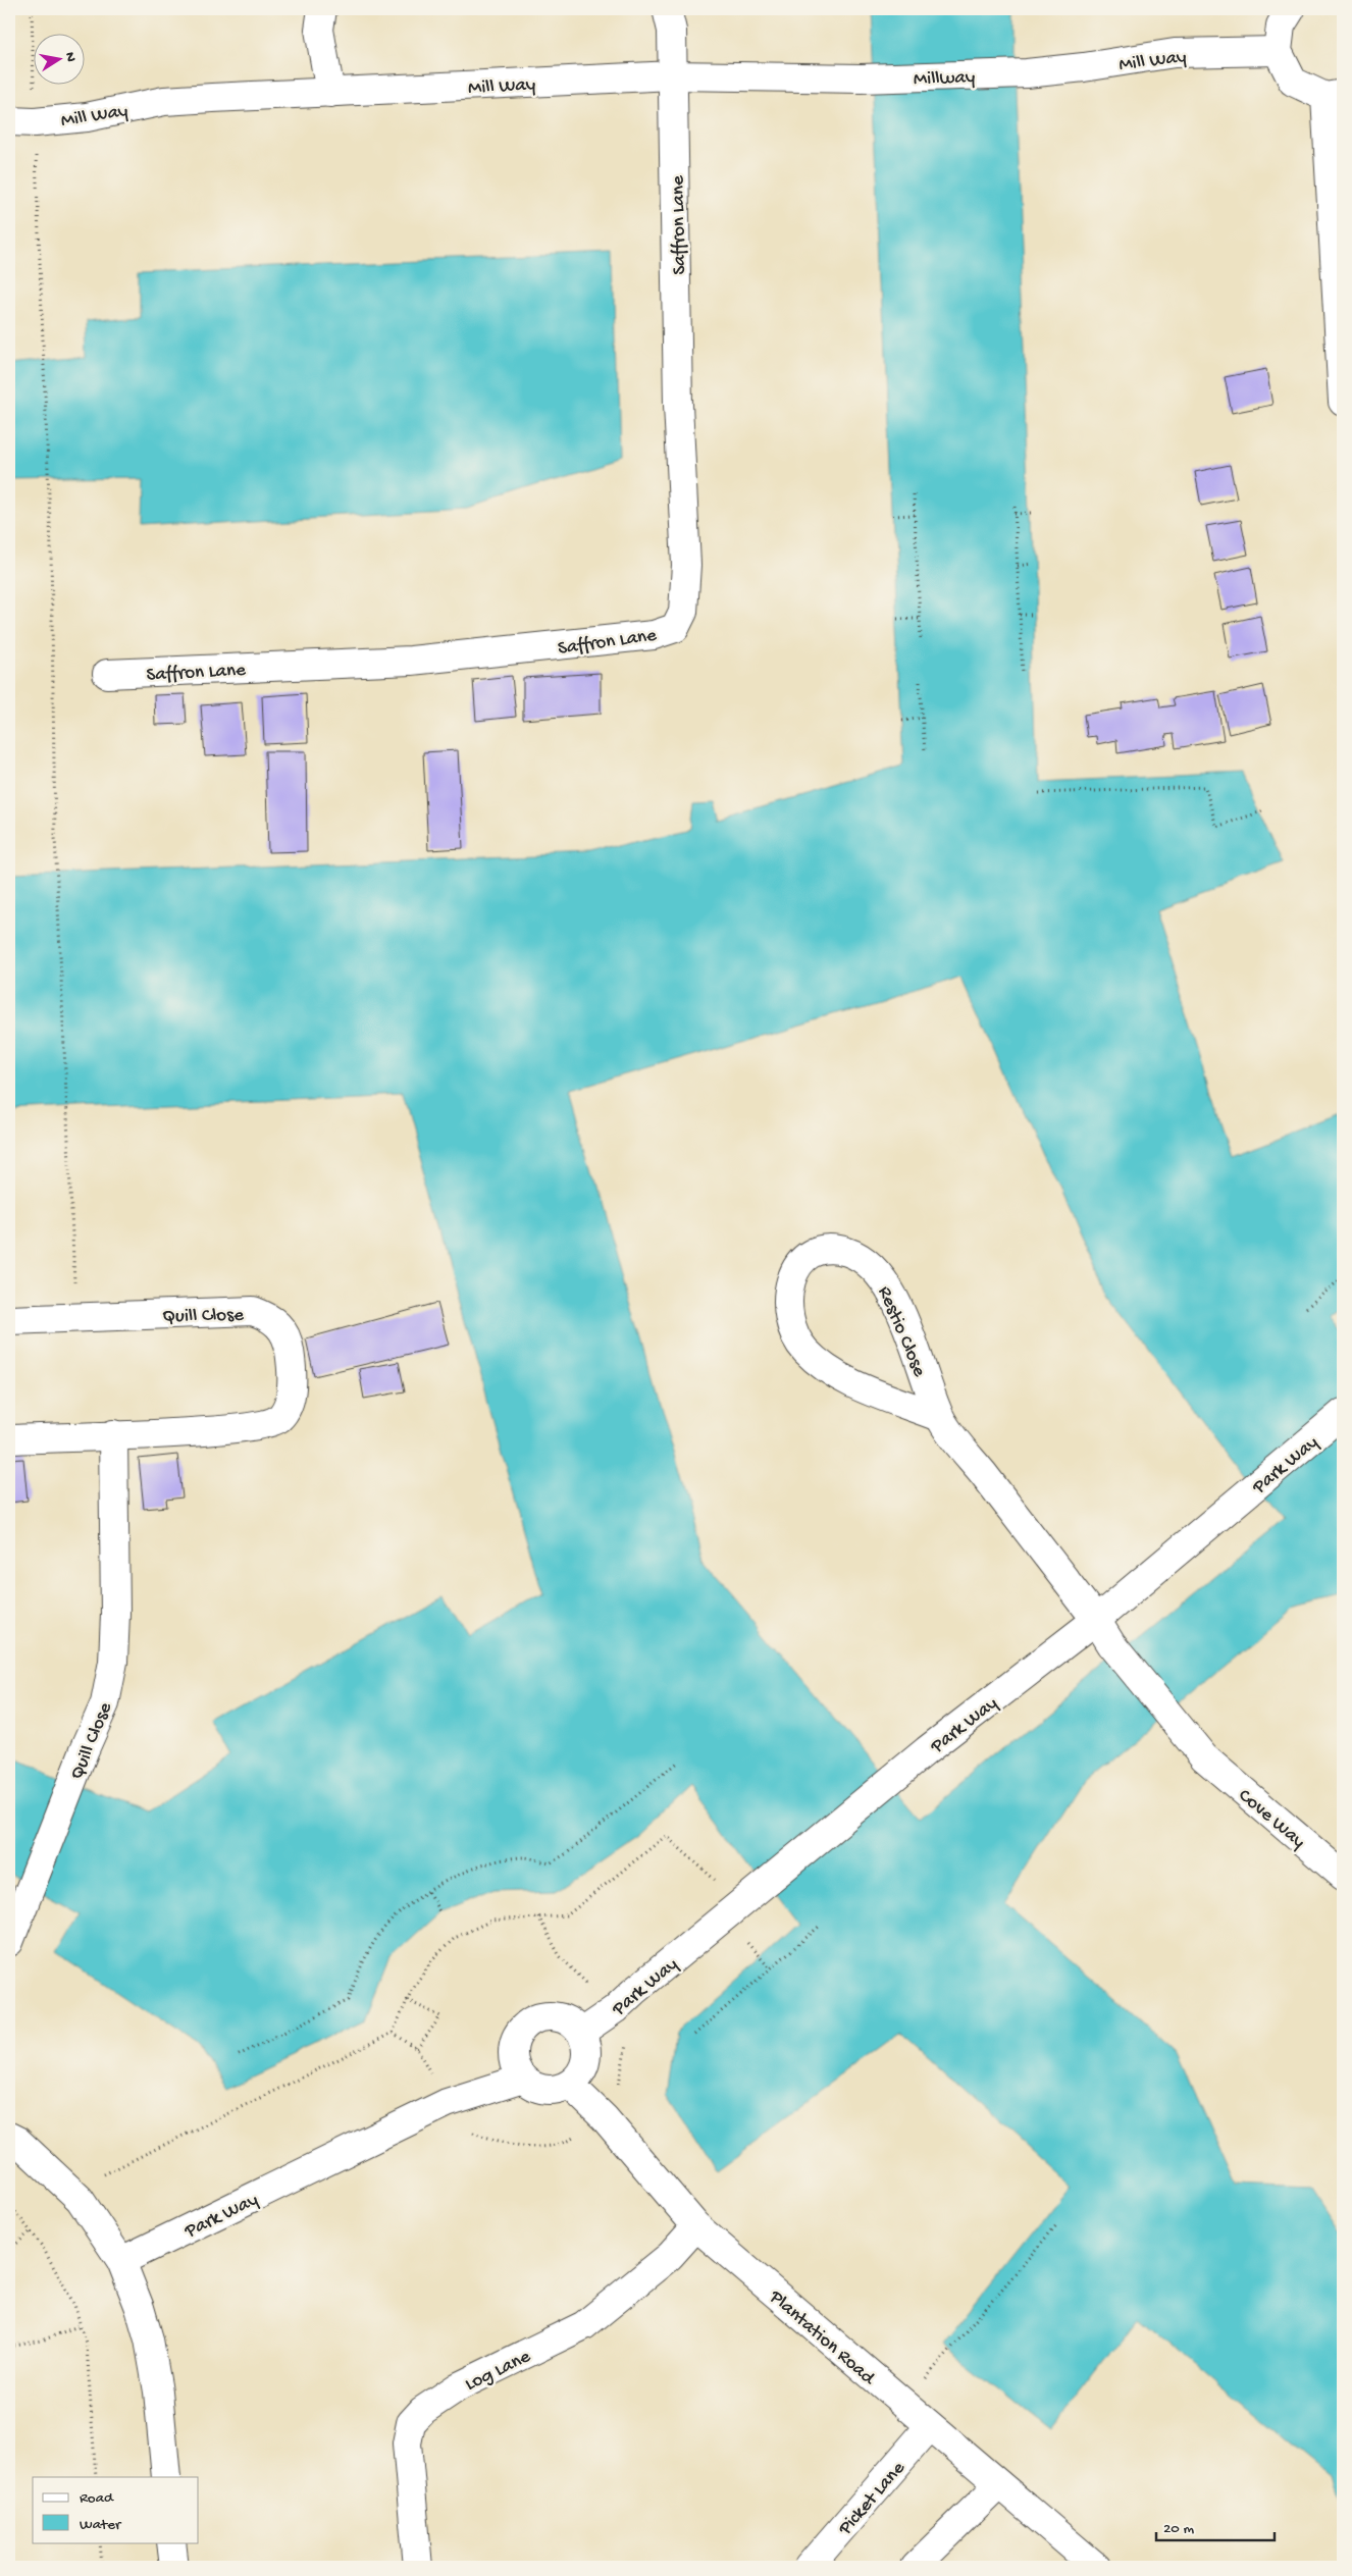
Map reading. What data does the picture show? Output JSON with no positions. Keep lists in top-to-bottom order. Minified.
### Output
{"streets":{"street":["Mill Way","Millway","Saffron Lane","Quill Close","Restio Close","Park Way","Cove Way","Plantation Road","Log Lane","Picket Lane"]},"crossings":[["Mill Way","Millway"],["Mill Way","Saffron Lane"],["Restio Close","Park Way"],["Restio Close","Cove Way"],["Park Way","Plantation Road"],["Plantation Road","Log Lane"],["Plantation Road","Picket Lane"]],"legend":["Road","Water"],"scale_bar":"20 m","north":"right"}
